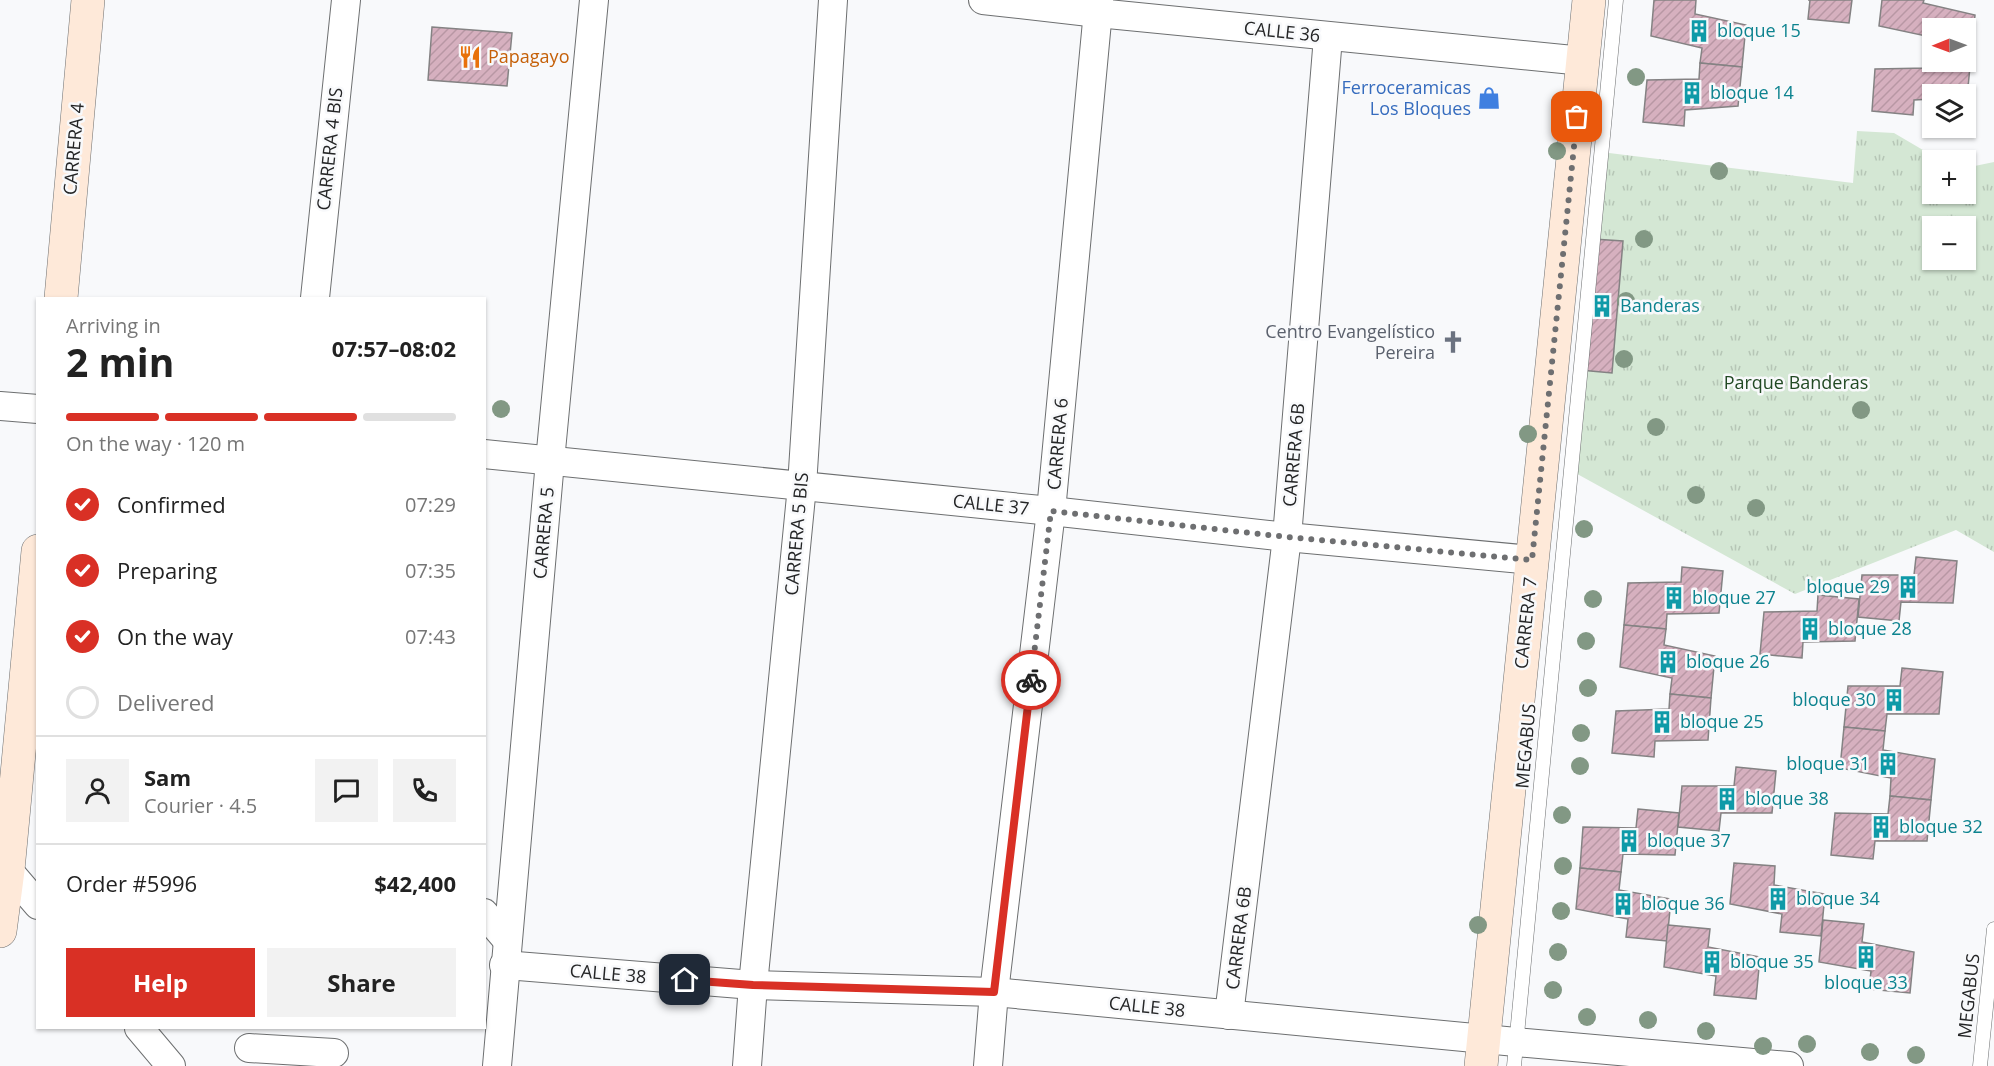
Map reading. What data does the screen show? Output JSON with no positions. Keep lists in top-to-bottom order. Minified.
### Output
{"streets":{"main road":["CARRERA 4","CARRERA 7"],"street":["CALLE 36","CARRERA 4 BIS","CARRERA 6","CARRERA 6B","CALLE 37","CARRERA 5","CARRERA 5 BIS","CALLE 38"],"lane":["MEGABUS"]},"crossings":[["CALLE 36","CARRERA 6"],["CALLE 36","CARRERA 6B"],["CALLE 36","CARRERA 7"],["CARRERA 6","CALLE 37"],["CARRERA 6","CALLE 38"],["CARRERA 6B","CALLE 37"],["CARRERA 6B","CALLE 38"],["CALLE 37","CARRERA 5"],["CALLE 37","CARRERA 5 BIS"],["CALLE 37","CARRERA 7"],["CARRERA 5","CALLE 38"],["CARRERA 5 BIS","CALLE 38"],["CARRERA 7","CALLE 38"],["MEGABUS","CALLE 38"]],"parks":["Parque Banderas"],"places":{"building":["bloque 15","bloque 14","Banderas","bloque 29","bloque 27","bloque 28","bloque 26","bloque 30","bloque 25","bloque 31","bloque 38","bloque 32","bloque 37","bloque 34","bloque 36","bloque 33","bloque 35"],"restaurant":["Papagayo"],"shop":["Ferroceramicas Los Bloques"],"church":["Centro Evangelístico Pereira"]},"north":"left","page":{"map_buttons":["+","−"],"heading":["2 min","Arriving in","07:57–08:02"],"panel":["Sam","Courier · 4.5","Order #5996","$42,400"],"bar":"On the way · 120 m","list":[["Confirmed","07:29"],["Preparing","07:35"],["On the way","07:43"],"Delivered"],"buttons":["Help","Share"]}}
